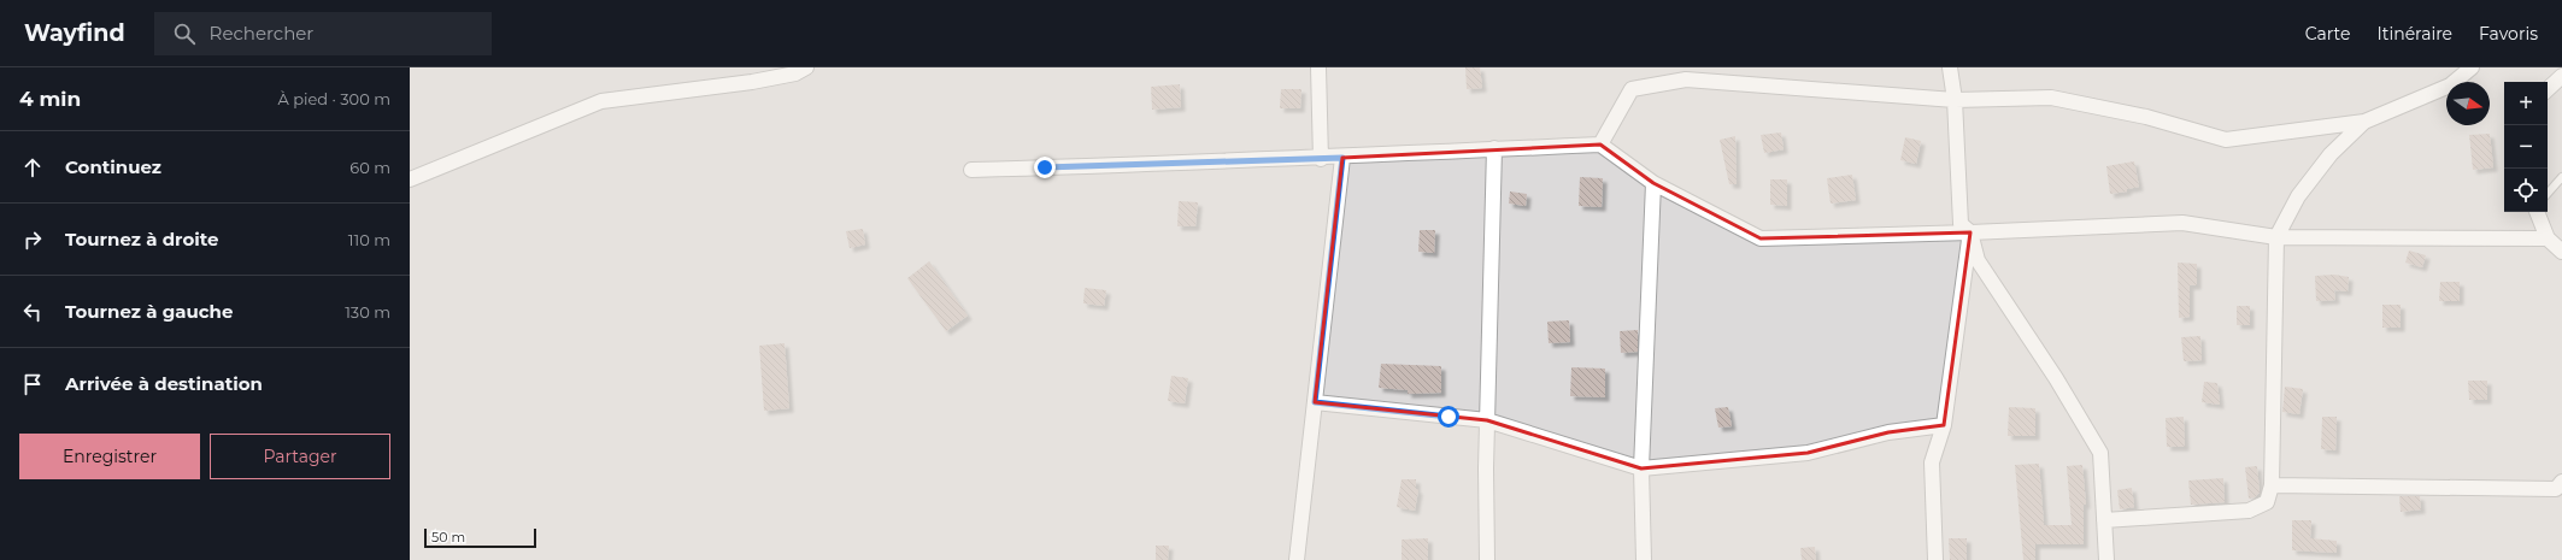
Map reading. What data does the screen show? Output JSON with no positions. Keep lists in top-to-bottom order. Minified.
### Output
{"scale_bar":"50 m","north":"right","page":{"header":"Wayfind","search":"Rechercher","nav":["Carte","Itinéraire","Favoris"],"heading":["4 min","À pied · 300 m"],"map_buttons":["+","−"],"list":[["Continuez","60 m"],["Tournez à droite","110 m"],["Tournez à gauche","130 m"],"Arrivée à destination"],"buttons":["Enregistrer","Partager"],"scale":"50 m"}}
